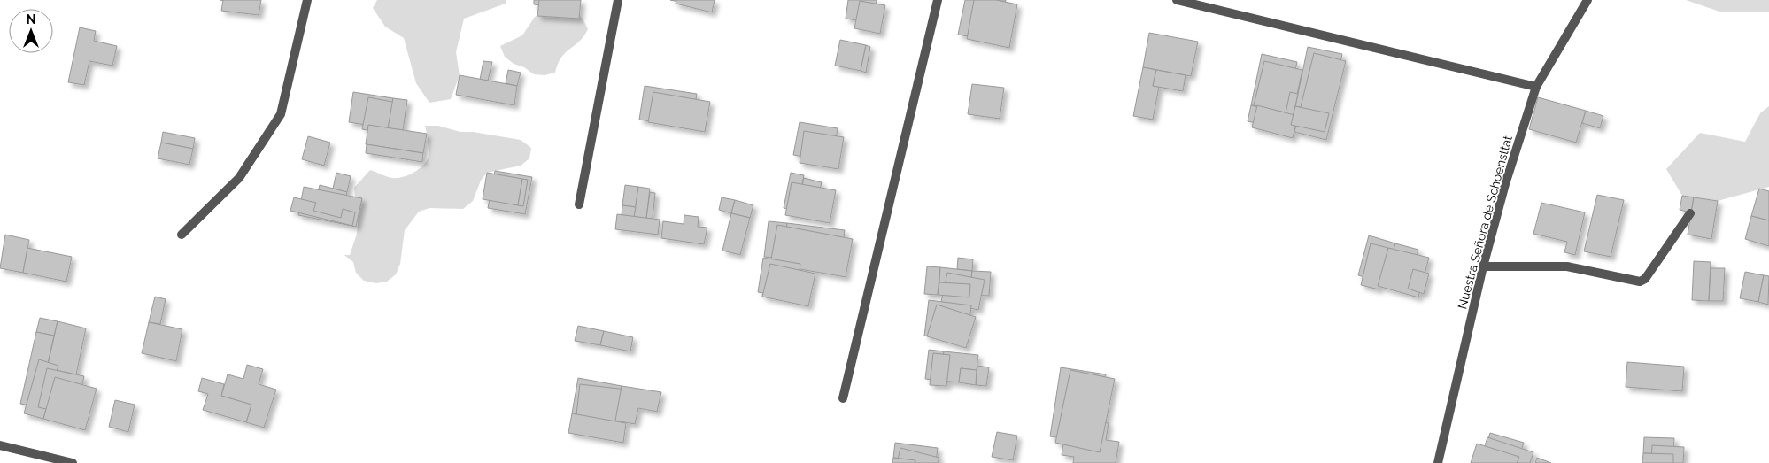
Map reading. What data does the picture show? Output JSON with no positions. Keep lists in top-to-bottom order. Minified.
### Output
{"streets":{"street":["Nuestra Señora de Schoensttat"]},"north":"top"}
